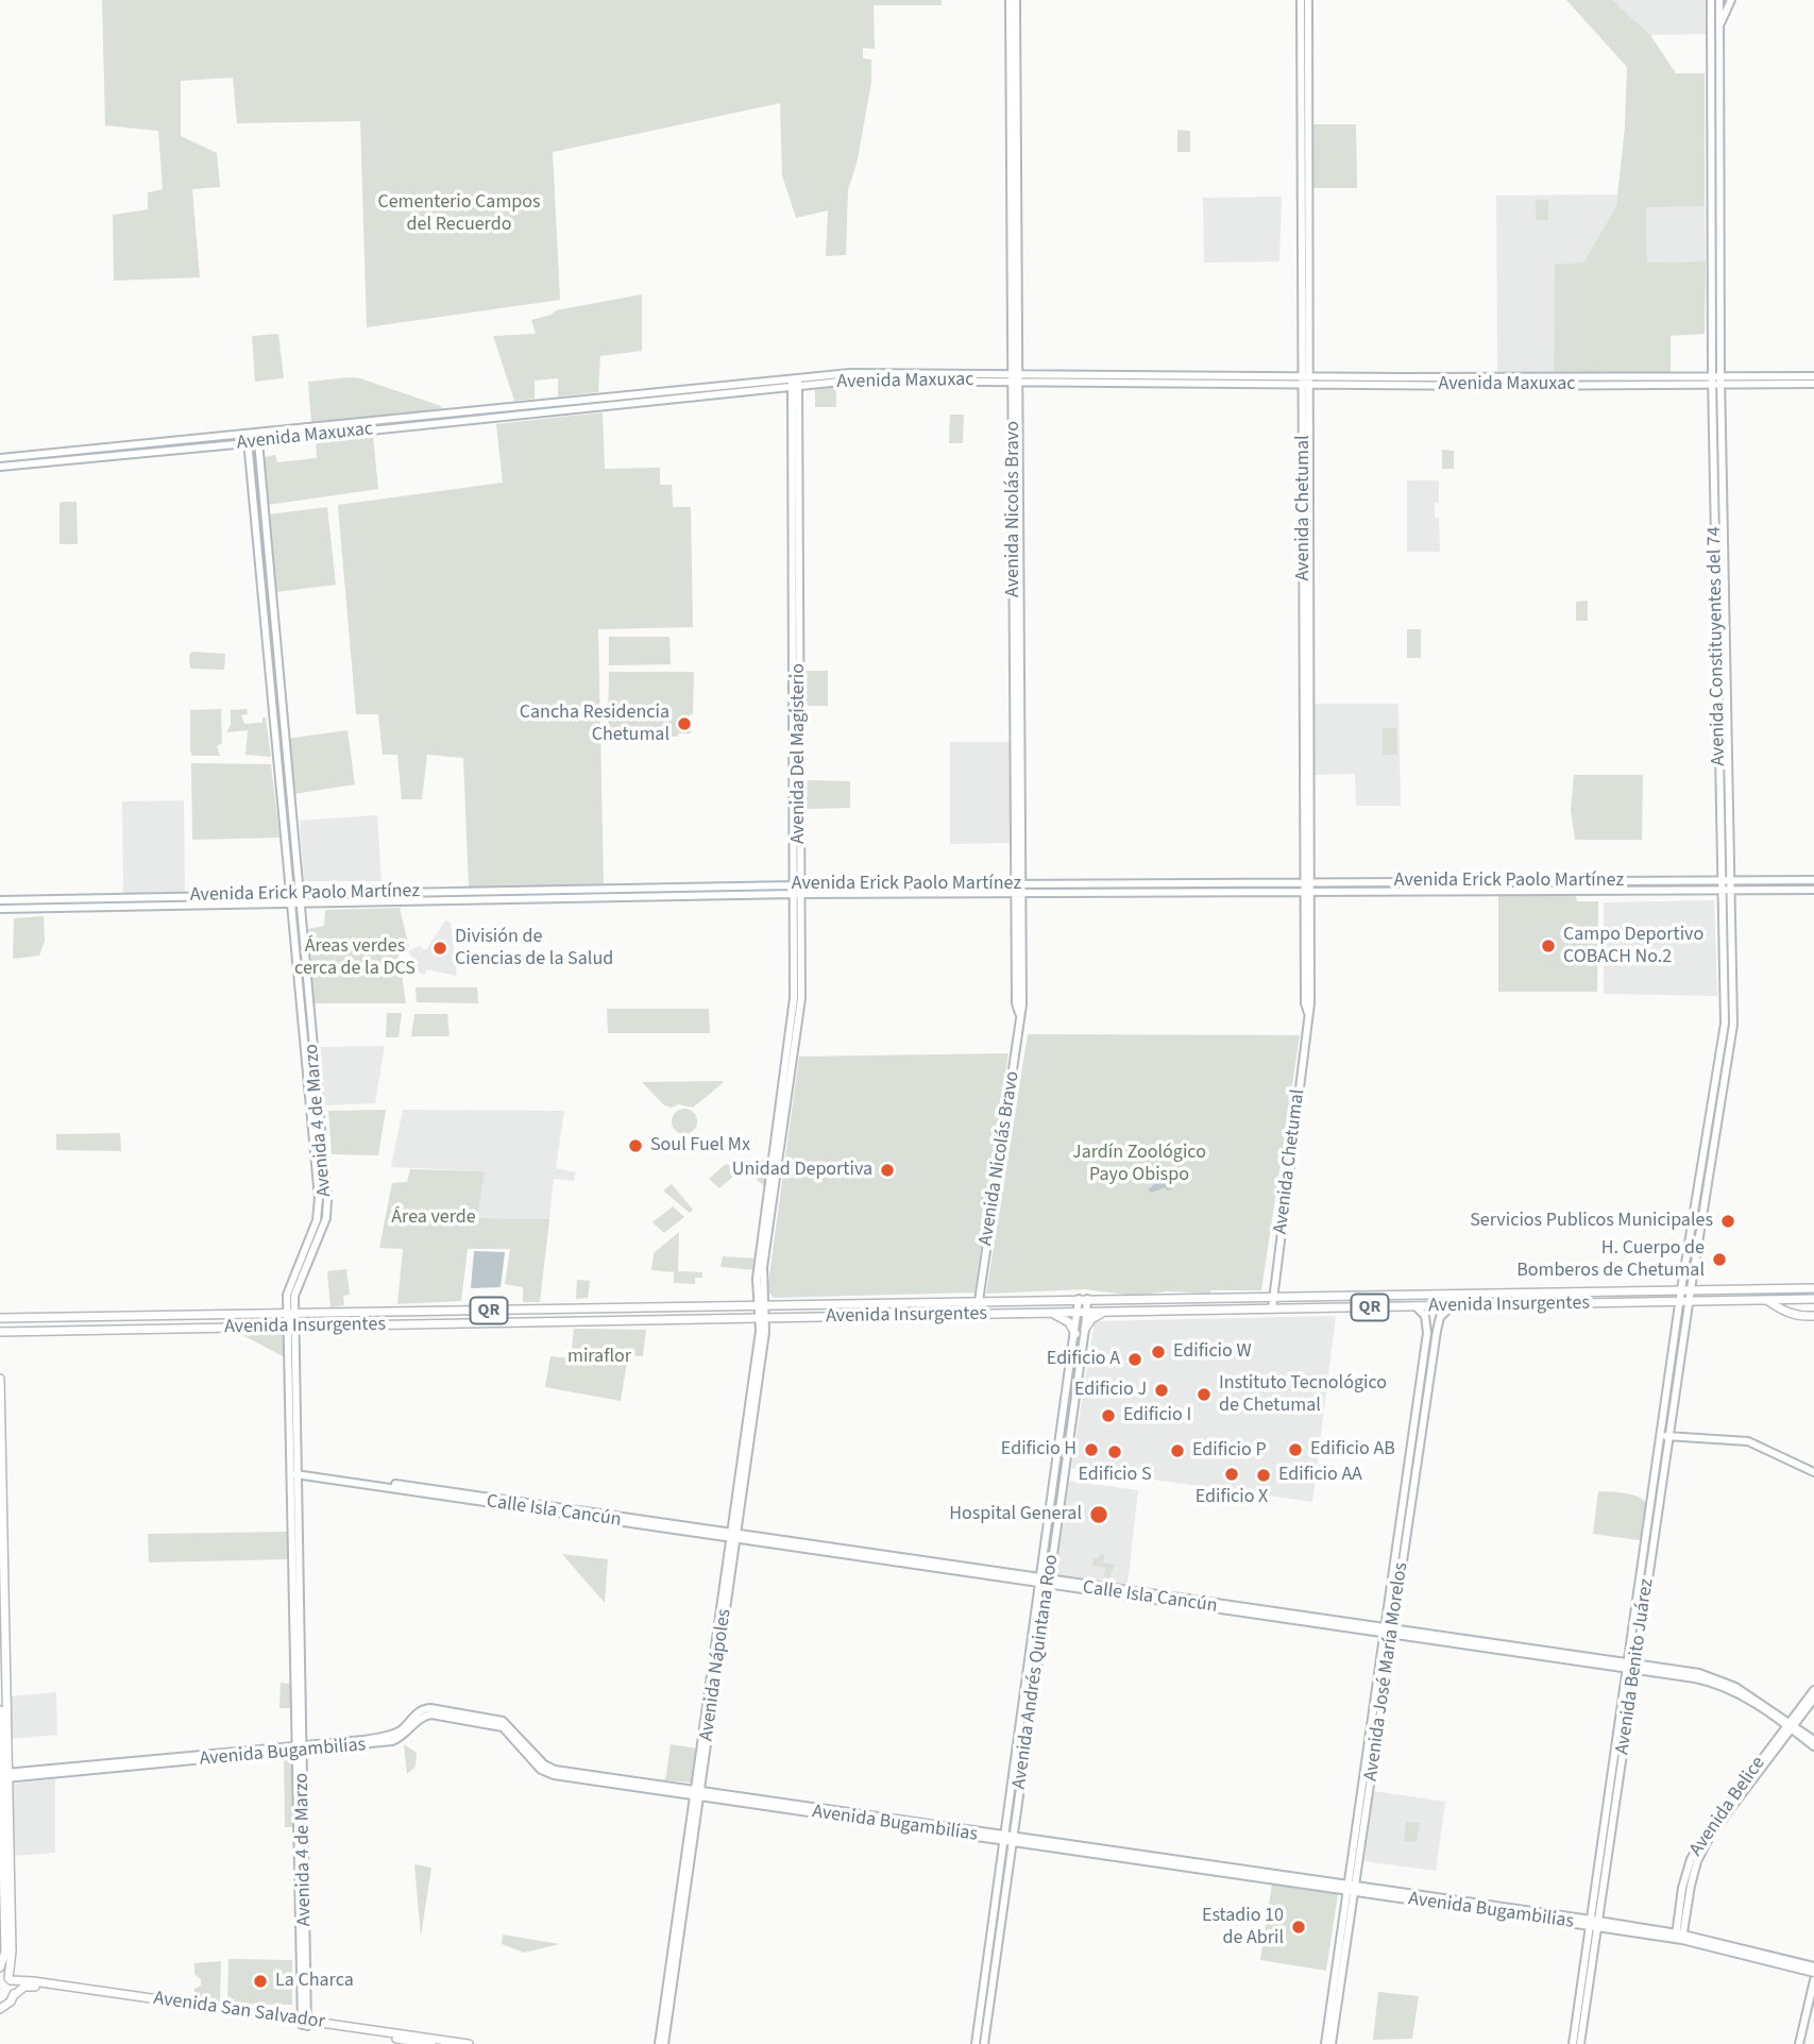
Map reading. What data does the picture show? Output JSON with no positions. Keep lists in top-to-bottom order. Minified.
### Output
{"streets":{"main road":["Avenida Maxuxac","Avenida Chetumal","Avenida Nicolás Bravo","Avenida Constituyentes del 74","Avenida Del Magisterio","Avenida Erick Paolo Martínez","Avenida 4 de Marzo","Avenida Insurgentes","QR","Calle Isla Cancún","Avenida Benito Juárez","Avenida Andrés Quintana Roo","Avenida José María Morelos","Avenida Nápoles","Avenida Bugambilias","Avenida Belice","Avenida San Salvador"]},"crossings":[["Avenida Maxuxac","Avenida Chetumal"],["Avenida Maxuxac","Avenida Nicolás Bravo"],["Avenida Maxuxac","Avenida Constituyentes del 74"],["Avenida Maxuxac","Avenida Del Magisterio"],["Avenida Maxuxac","Avenida 4 de Marzo"],["Avenida Chetumal","Avenida Erick Paolo Martínez"],["Avenida Chetumal","Avenida Insurgentes"],["Avenida Nicolás Bravo","Avenida Erick Paolo Martínez"],["Avenida Nicolás Bravo","Avenida Insurgentes"],["Avenida Constituyentes del 74","Avenida Erick Paolo Martínez"],["Avenida Constituyentes del 74","Avenida Insurgentes"],["Avenida Constituyentes del 74","Avenida Benito Juárez"],["Avenida Del Magisterio","Avenida Erick Paolo Martínez"],["Avenida Del Magisterio","Avenida Insurgentes"],["Avenida Del Magisterio","Avenida Nápoles"],["Avenida Erick Paolo Martínez","Avenida 4 de Marzo"],["Avenida 4 de Marzo","Avenida Insurgentes"],["Avenida 4 de Marzo","Calle Isla Cancún"],["Avenida 4 de Marzo","Avenida Bugambilias"],["Avenida 4 de Marzo","Avenida San Salvador"],["Avenida Insurgentes","Avenida Benito Juárez"],["Avenida Insurgentes","Avenida Andrés Quintana Roo"],["Avenida Insurgentes","Avenida José María Morelos"],["Avenida Insurgentes","Avenida Nápoles"],["Calle Isla Cancún","Avenida Benito Juárez"],["Calle Isla Cancún","Avenida Andrés Quintana Roo"],["Calle Isla Cancún","Avenida José María Morelos"],["Calle Isla Cancún","Avenida Nápoles"],["Calle Isla Cancún","Avenida Belice"],["Avenida Benito Juárez","Avenida Bugambilias"],["Avenida Andrés Quintana Roo","Avenida Bugambilias"],["Avenida José María Morelos","Avenida Bugambilias"],["Avenida Nápoles","Avenida Bugambilias"],["Avenida Bugambilias","Avenida Belice"]],"parks":["Cementerio Campos del Recuerdo","Áreas verdes cerca de la DCS","Jardín Zoológico Payo Obispo","Área verde","miraflor"],"places":["Cancha Residencia Chetumal","Campo Deportivo COBACH No.2","División de Ciencias de la Salud","Soul Fuel Mx","Unidad Deportiva","Servicios Publicos Municipales","H. Cuerpo de Bomberos de Chetumal","Edificio W","Edificio A","Edificio J","Instituto Tecnológico de Chetumal","Edificio I","Edificio H","Edificio AB","Edificio P","Edificio S","Edificio X","Edificio AA","Hospital General","Estadio 10 de Abril","La Charca"]}
